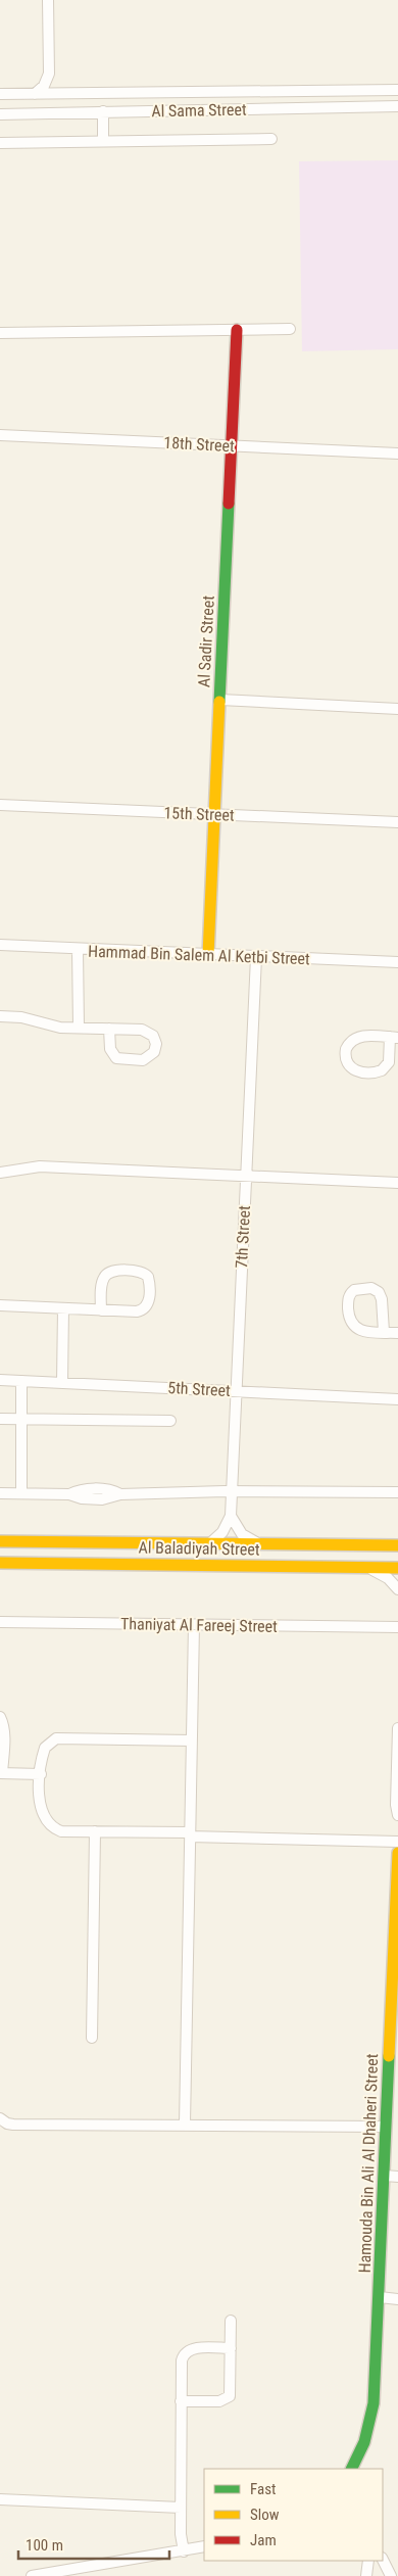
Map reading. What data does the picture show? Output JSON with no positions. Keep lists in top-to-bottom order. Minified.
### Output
{"streets":{"street":["Al Sama Street","18th Street","Al Sadir Street","15th Street","Hammad Bin Salem Al Ketbi Street","7th Street","5th Street","Al Baladiyah Street","Thaniyat Al Fareej Street","Hamouda Bin Ali Al Dhaheri Street"]},"crossings":[["18th Street","Al Sadir Street"],["Al Sadir Street","15th Street"],["Al Sadir Street","Hammad Bin Salem Al Ketbi Street"],["Hammad Bin Salem Al Ketbi Street","7th Street"],["7th Street","5th Street"]],"legend":["Fast","Slow","Jam"],"scale_bar":"100 m"}
